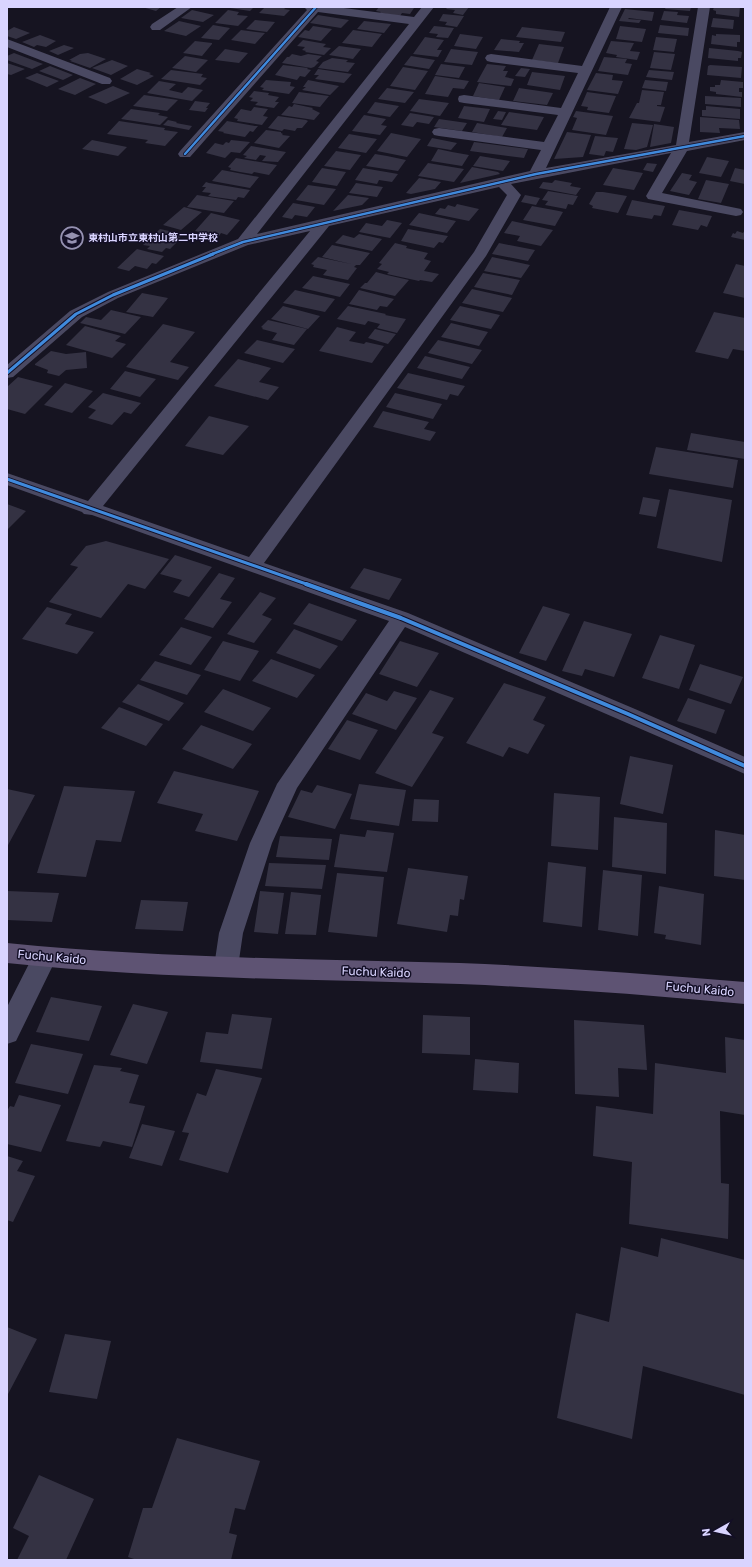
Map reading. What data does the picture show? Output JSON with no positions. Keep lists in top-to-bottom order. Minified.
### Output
{"streets":{"main road":["Fuchu Kaido"]},"places":{"school or university":["東村山市立東村山第二中学校"]},"north":"left"}
